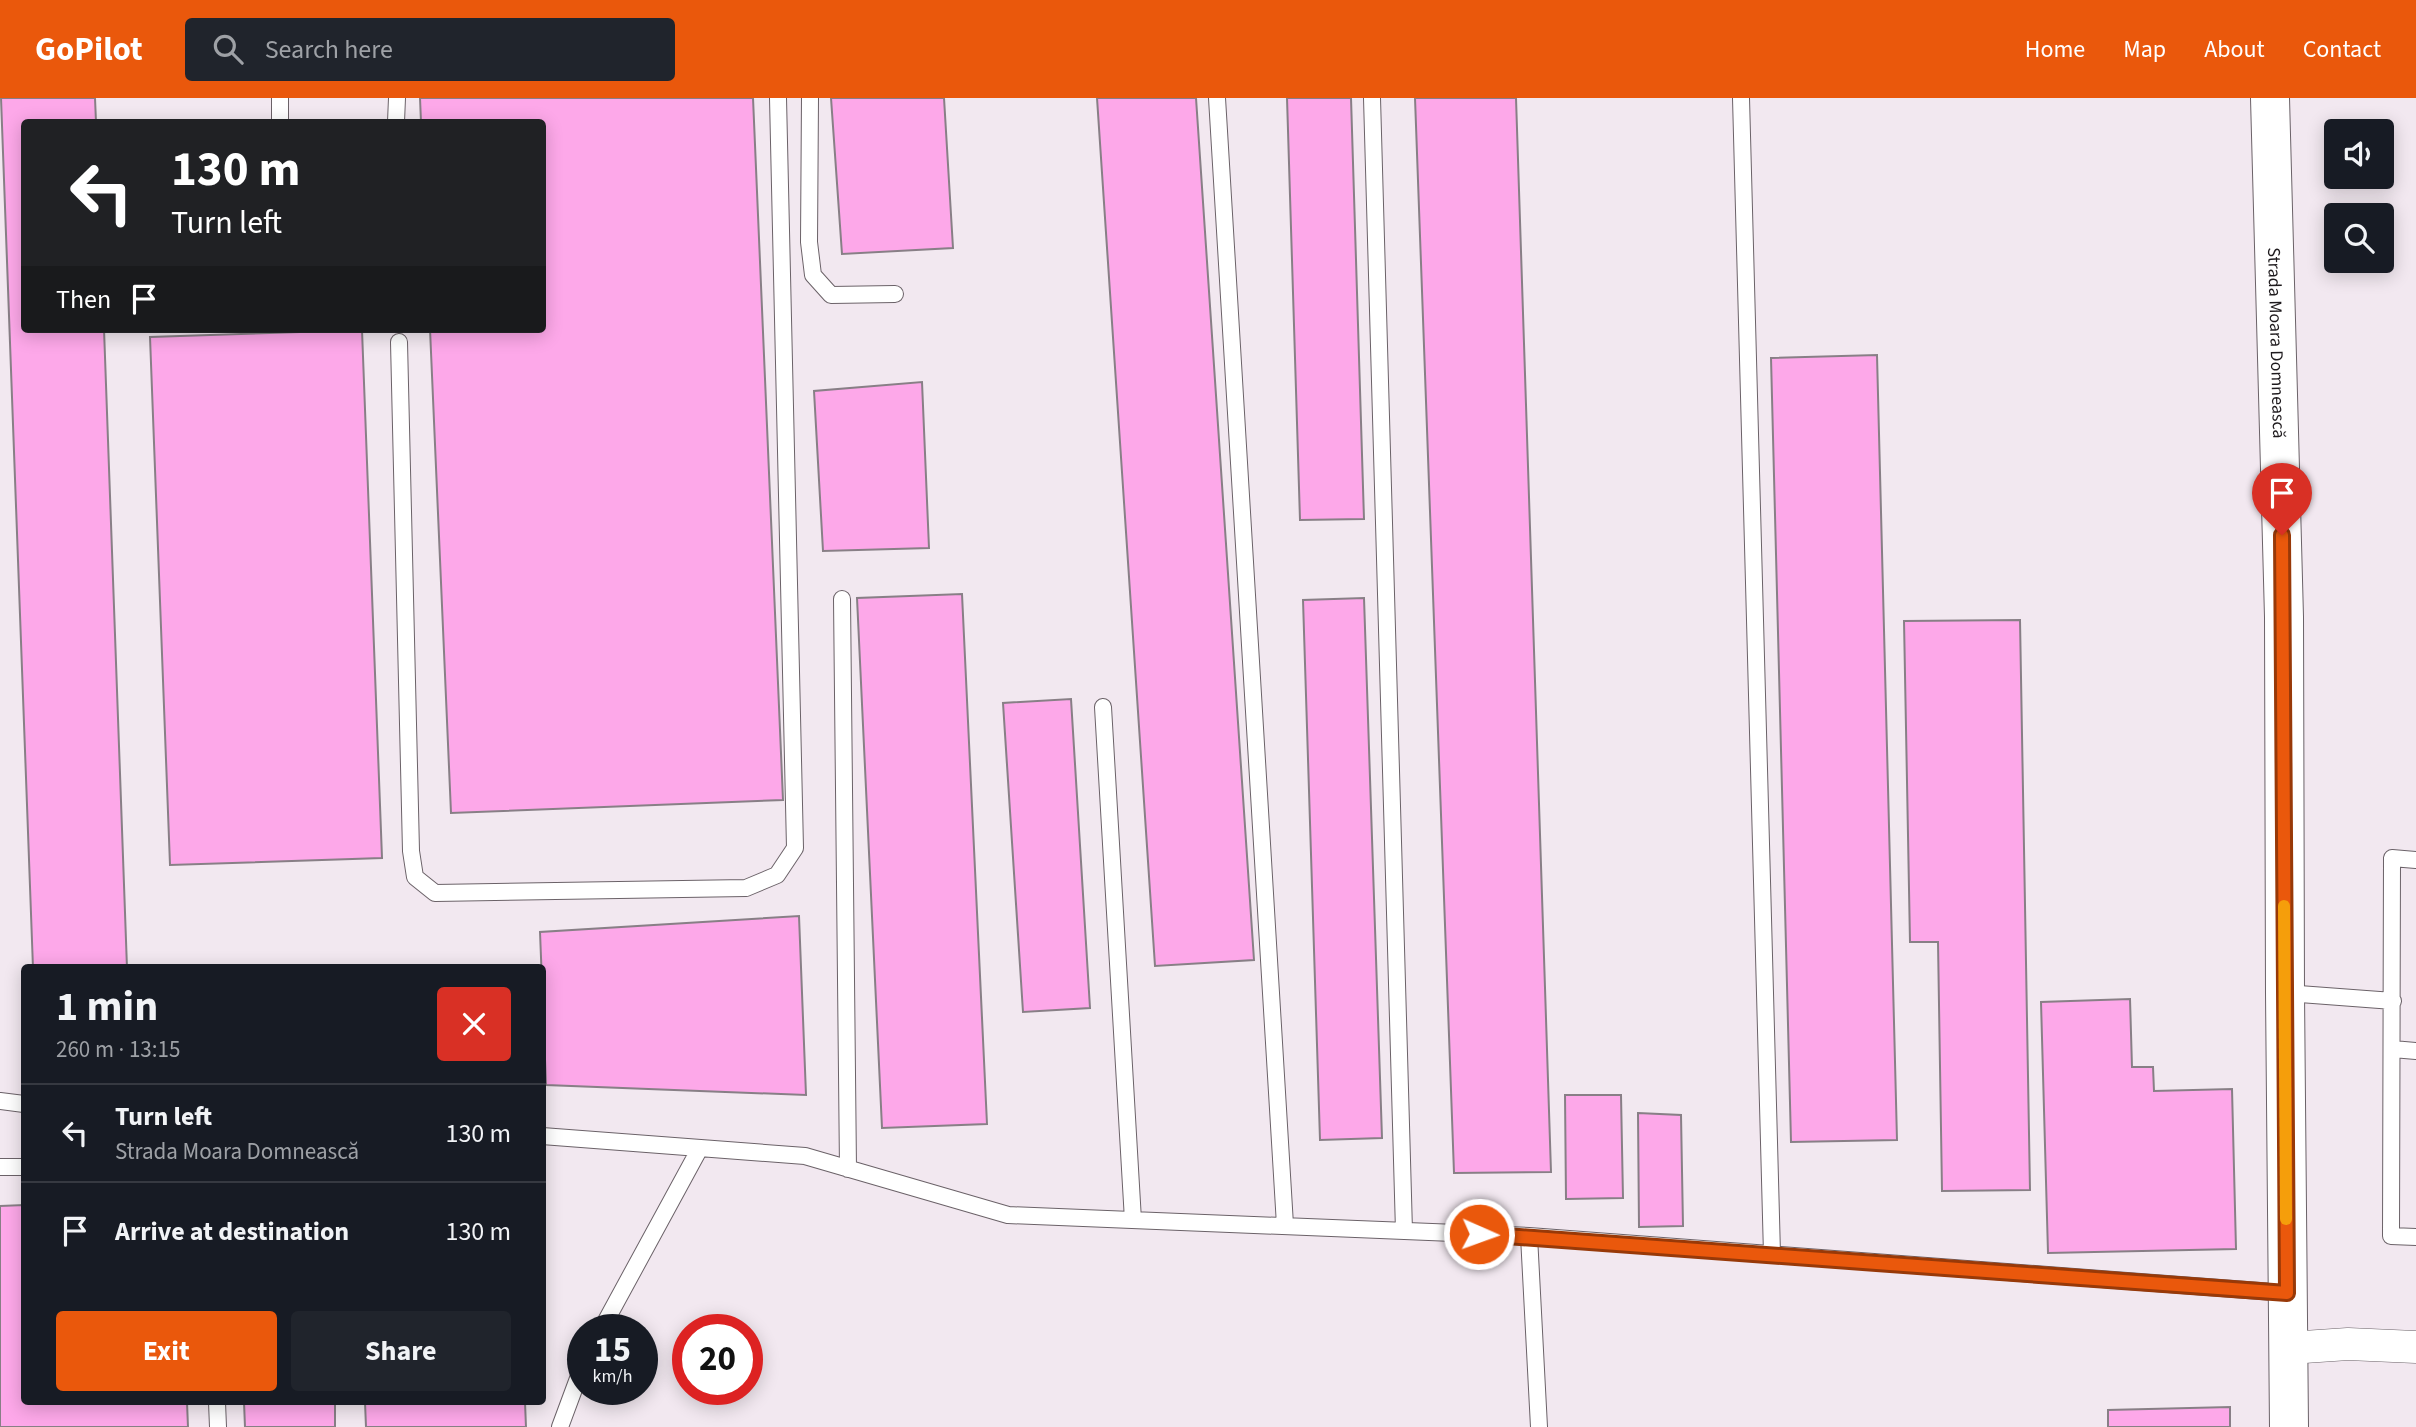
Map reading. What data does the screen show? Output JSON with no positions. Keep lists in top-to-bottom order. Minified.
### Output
{"streets":{"street":["Strada Moara Domnească"]},"page":{"header":"GoPilot","search":"Search here","nav":["Home","Map","About","Contact"],"turn":["130 m","Turn left"],"then":"Then","heading":["1 min","260 m · 13:15"],"list":[{"name":"Turn left","note":"Strada Moara Domnească","value":"130 m"},{"name":"Arrive at destination","value":"130 m"}],"buttons":["Exit","Share"],"speed":"15 km/h","limit":"20"}}
